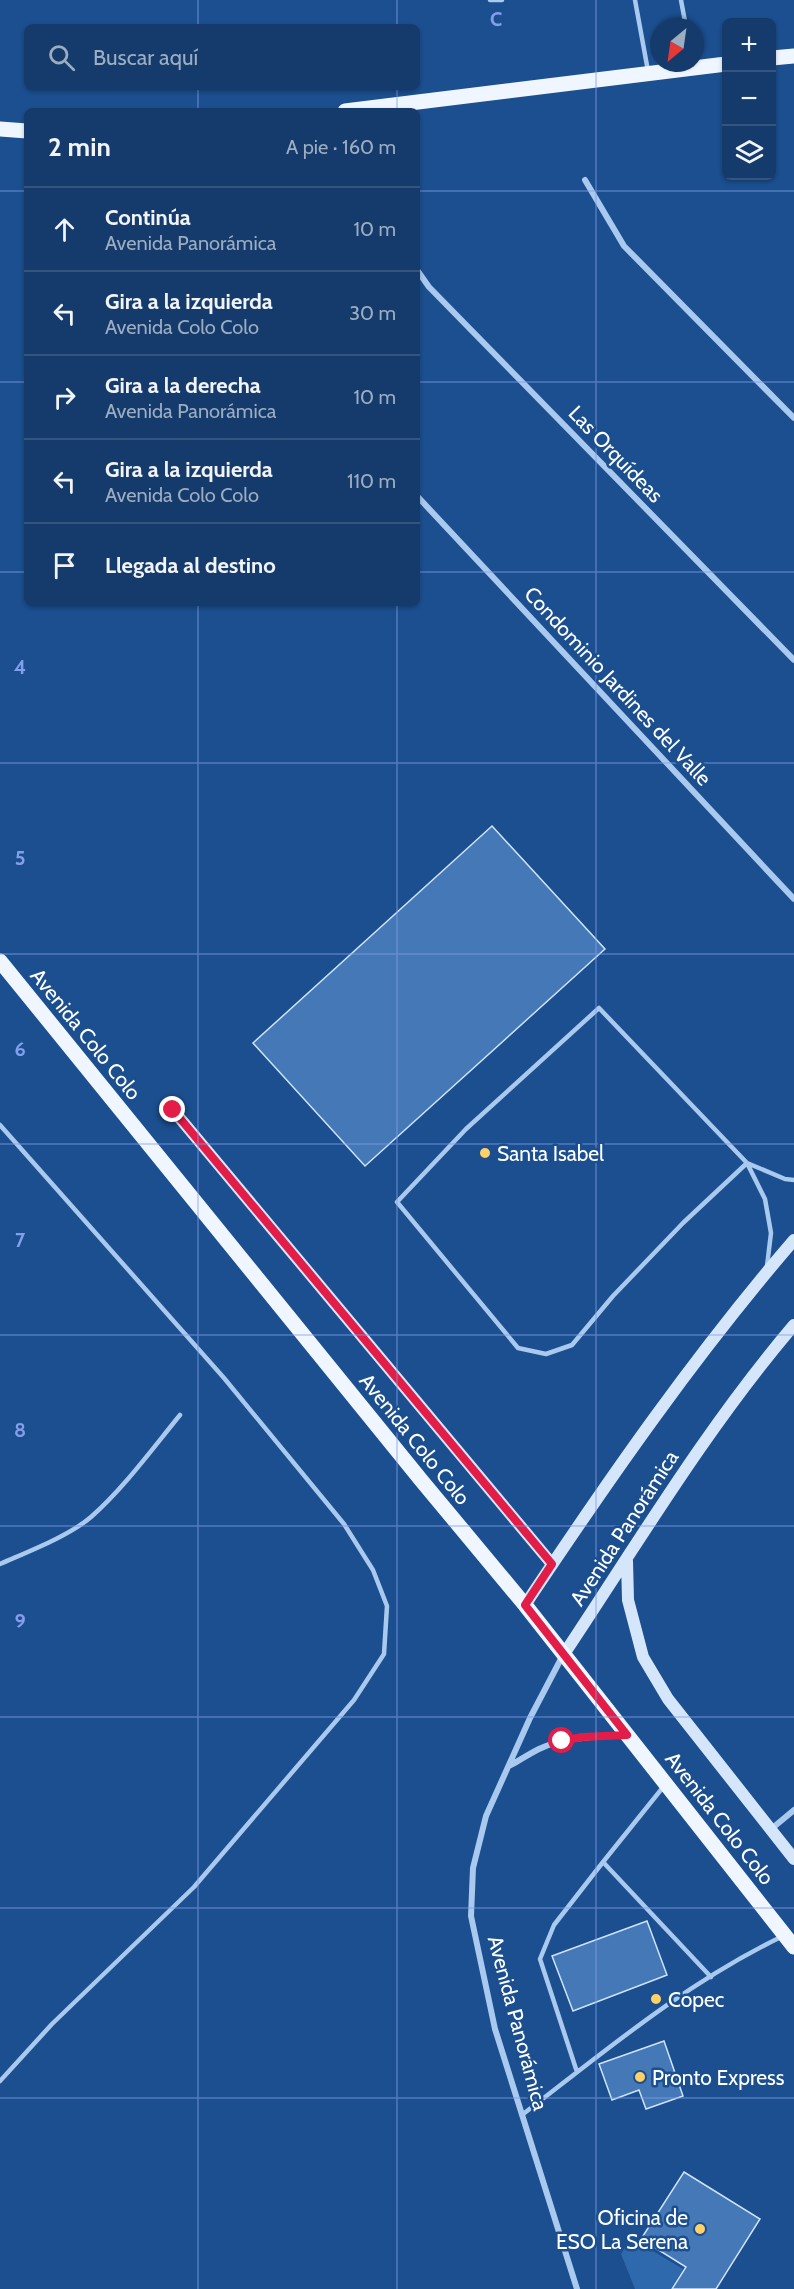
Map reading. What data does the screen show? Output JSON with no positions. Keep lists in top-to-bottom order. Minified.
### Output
{"streets":{"main road":["Avenida Colo Colo"],"street":["Las Orquídeas","Condominio Jardines del Valle","Avenida Panorámica"]},"crossings":[["Avenida Colo Colo","Avenida Panorámica"]],"places":["Santa Isabel","Copec","Pronto Express","Oficina de ESO La Serena"],"north":"bottom left","page":{"map_buttons":["+","−"],"search":"Buscar aquí","heading":["2 min","A pie · 160 m"],"list":[["Continúa","Avenida Panorámica","10 m"],["Gira a la izquierda","Avenida Colo Colo","30 m"],["Gira a la derecha","Avenida Panorámica","10 m"],["Gira a la izquierda","Avenida Colo Colo","110 m"],"Llegada al destino"]},"grid":{"columns":["C"],"rows":["4","5","6","7","8","9"]}}
